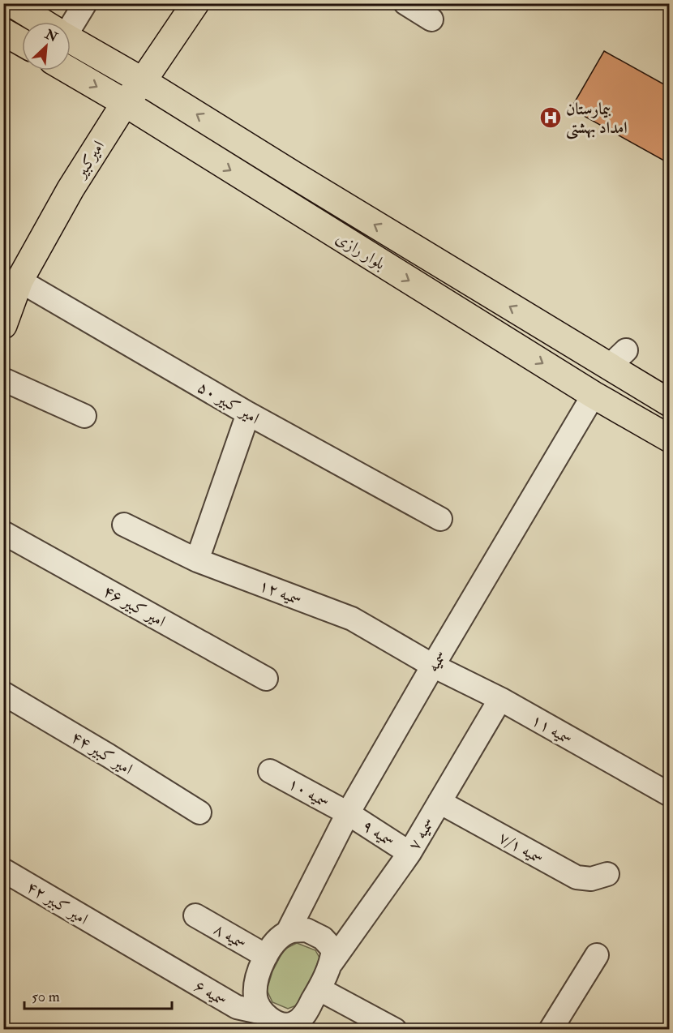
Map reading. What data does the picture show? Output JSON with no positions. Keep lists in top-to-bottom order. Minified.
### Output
{"streets":{"main road":["امیرکبیر","بلوار رازی"],"street":["امیر کبیر ۵۰","سمیه ۱۲","امیر کبیر ۴۶","سمیه","سمیه ۱۱","امیر کبیر ۴۴","سمیه ۱۰","سمیه ۹","سمیه ۷","سمیه ۷/۱","امیر کبیر ۴۲","سمیه ۸","سمیه ۶"]},"crossings":[["امیرکبیر","بلوار رازی"],["امیرکبیر","امیر کبیر ۵۰"],["بلوار رازی","سمیه"],["سمیه ۱۲","سمیه"],["سمیه ۱۲","سمیه ۱۱"],["سمیه","سمیه ۱۱"],["سمیه","سمیه ۱۰"],["سمیه","سمیه ۹"],["سمیه","سمیه ۷"],["سمیه","سمیه ۸"],["سمیه","سمیه ۶"],["سمیه ۱۱","سمیه ۷"],["سمیه ۱۰","سمیه ۹"],["سمیه ۹","سمیه ۷"],["سمیه ۷","سمیه ۷/۱"],["سمیه ۷","سمیه ۸"],["سمیه ۷","سمیه ۶"],["امیر کبیر ۴۲","سمیه ۶"],["سمیه ۸","سمیه ۶"]],"places":{"hospital":["بیمارستان امداد بهشتی"]},"scale_bar":"50 m","north":"top right"}
